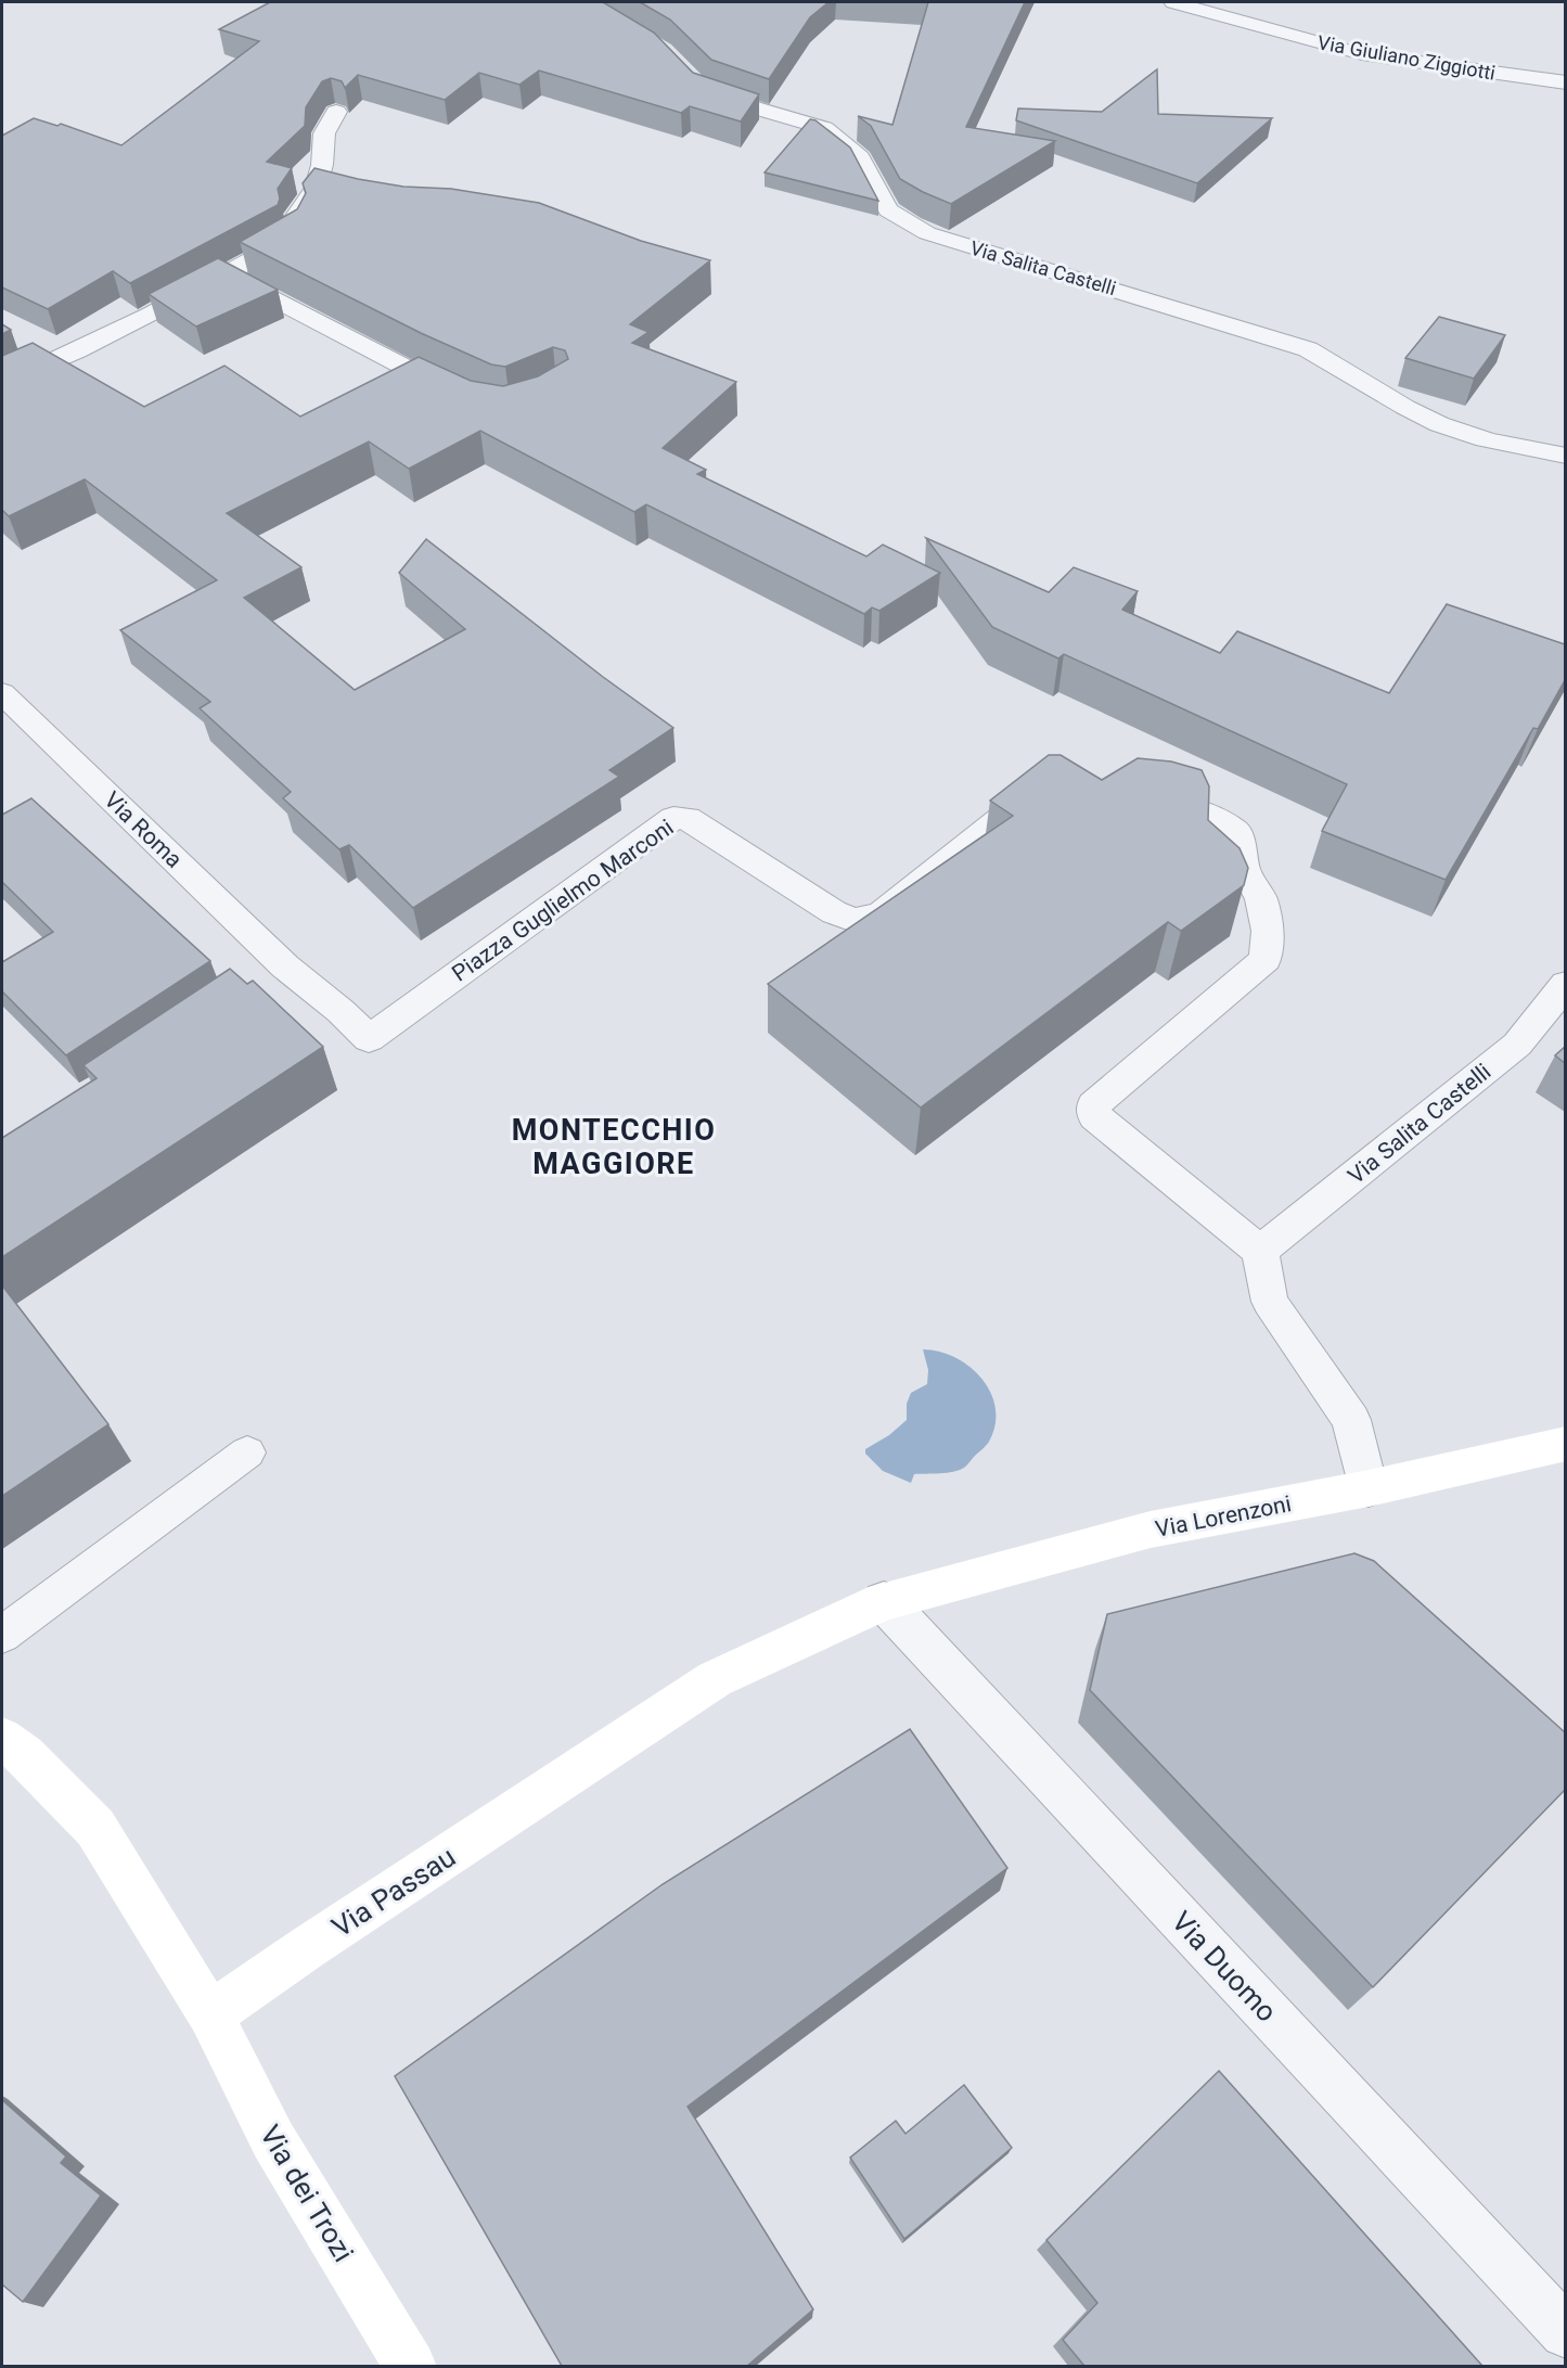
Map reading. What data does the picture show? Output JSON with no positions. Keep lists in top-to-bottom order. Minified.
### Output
{"streets":{"street":["Via Giuliano Ziggiotti","Via Salita Castelli","Via Roma","Piazza Guglielmo Marconi","Via Lorenzoni","Via Passau","Via Duomo","Via dei Trozi"]},"crossings":[["Via Roma","Piazza Guglielmo Marconi"],["Via Lorenzoni","Via Passau"],["Via Lorenzoni","Via Duomo"],["Via Passau","Via Duomo"],["Via Passau","Via dei Trozi"]],"districts":["MONTECCHIO MAGGIORE"]}
